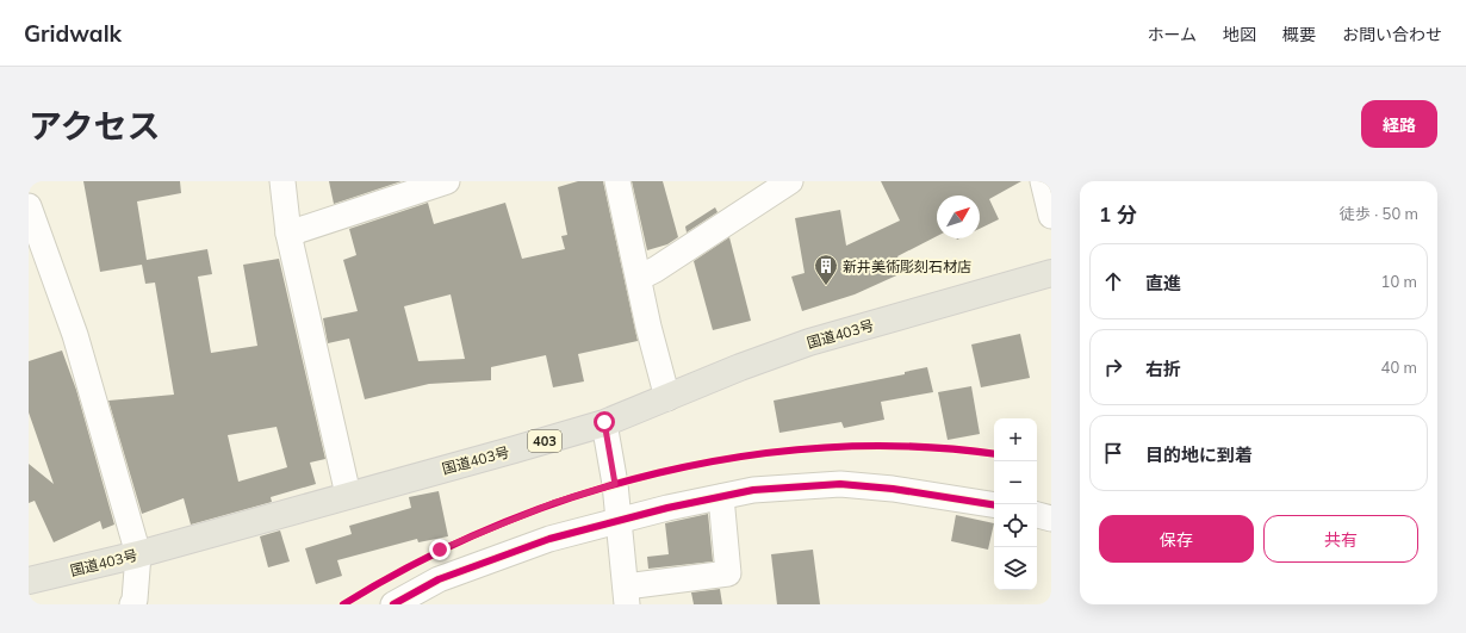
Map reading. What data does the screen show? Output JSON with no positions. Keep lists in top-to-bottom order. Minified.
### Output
{"streets":{"highway":["国道403号","403"]},"places":{"building":["新井美術彫刻石材店"]},"north":"top right","page":{"header":"Gridwalk","nav":["ホーム","地図","概要","お問い合わせ"],"title":"アクセス","buttons":["経路",["保存","共有"]],"heading":["1 分","徒歩 · 50 m"],"list":[["直進","10 m"],["右折","40 m"],"目的地に到着"],"map_buttons":["+","−"]}}
